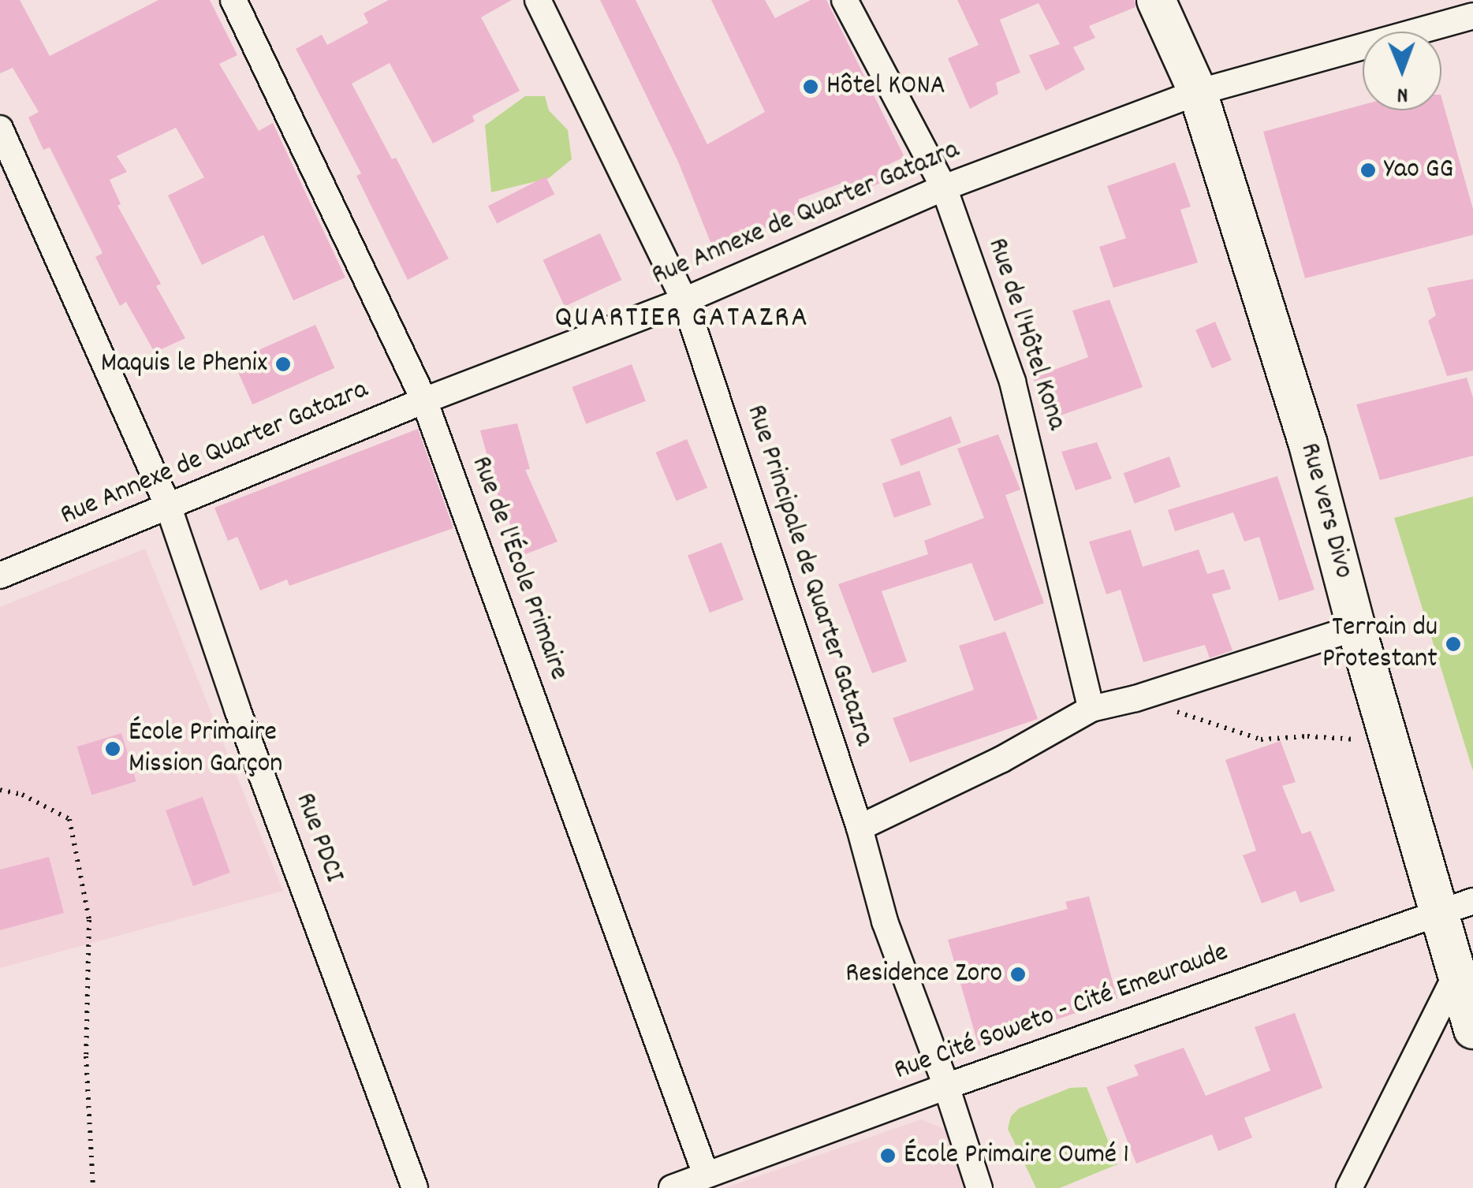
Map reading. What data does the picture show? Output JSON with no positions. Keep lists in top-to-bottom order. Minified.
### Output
{"streets":{"main road":["Rue vers Divo"],"street":["Rue Annexe de Quarter Gatazra","Rue de l'Hôtel Kona","Rue de l'École Primaire","Rue Principale de Quarter Gatazra","Rue PDCI","Rue Cité Soweto - Cité Emeuraude"]},"crossings":[["Rue Annexe de Quarter Gatazra","Rue de l'Hôtel Kona"],["Rue Annexe de Quarter Gatazra","Rue vers Divo"],["Rue Annexe de Quarter Gatazra","Rue de l'École Primaire"],["Rue Annexe de Quarter Gatazra","Rue Principale de Quarter Gatazra"],["Rue Annexe de Quarter Gatazra","Rue PDCI"],["Rue vers Divo","Rue Cité Soweto - Cité Emeuraude"],["Rue de l'École Primaire","Rue Cité Soweto - Cité Emeuraude"],["Rue Principale de Quarter Gatazra","Rue Cité Soweto - Cité Emeuraude"]],"districts":["QUARTIER GATAZRA"],"places":["Hôtel KONA","Yao GG","Maquis le Phenix","Terrain du Protestant","École Primaire Mission Garçon","Residence Zoro","École Primaire Oumé 1"],"north":"bottom"}
